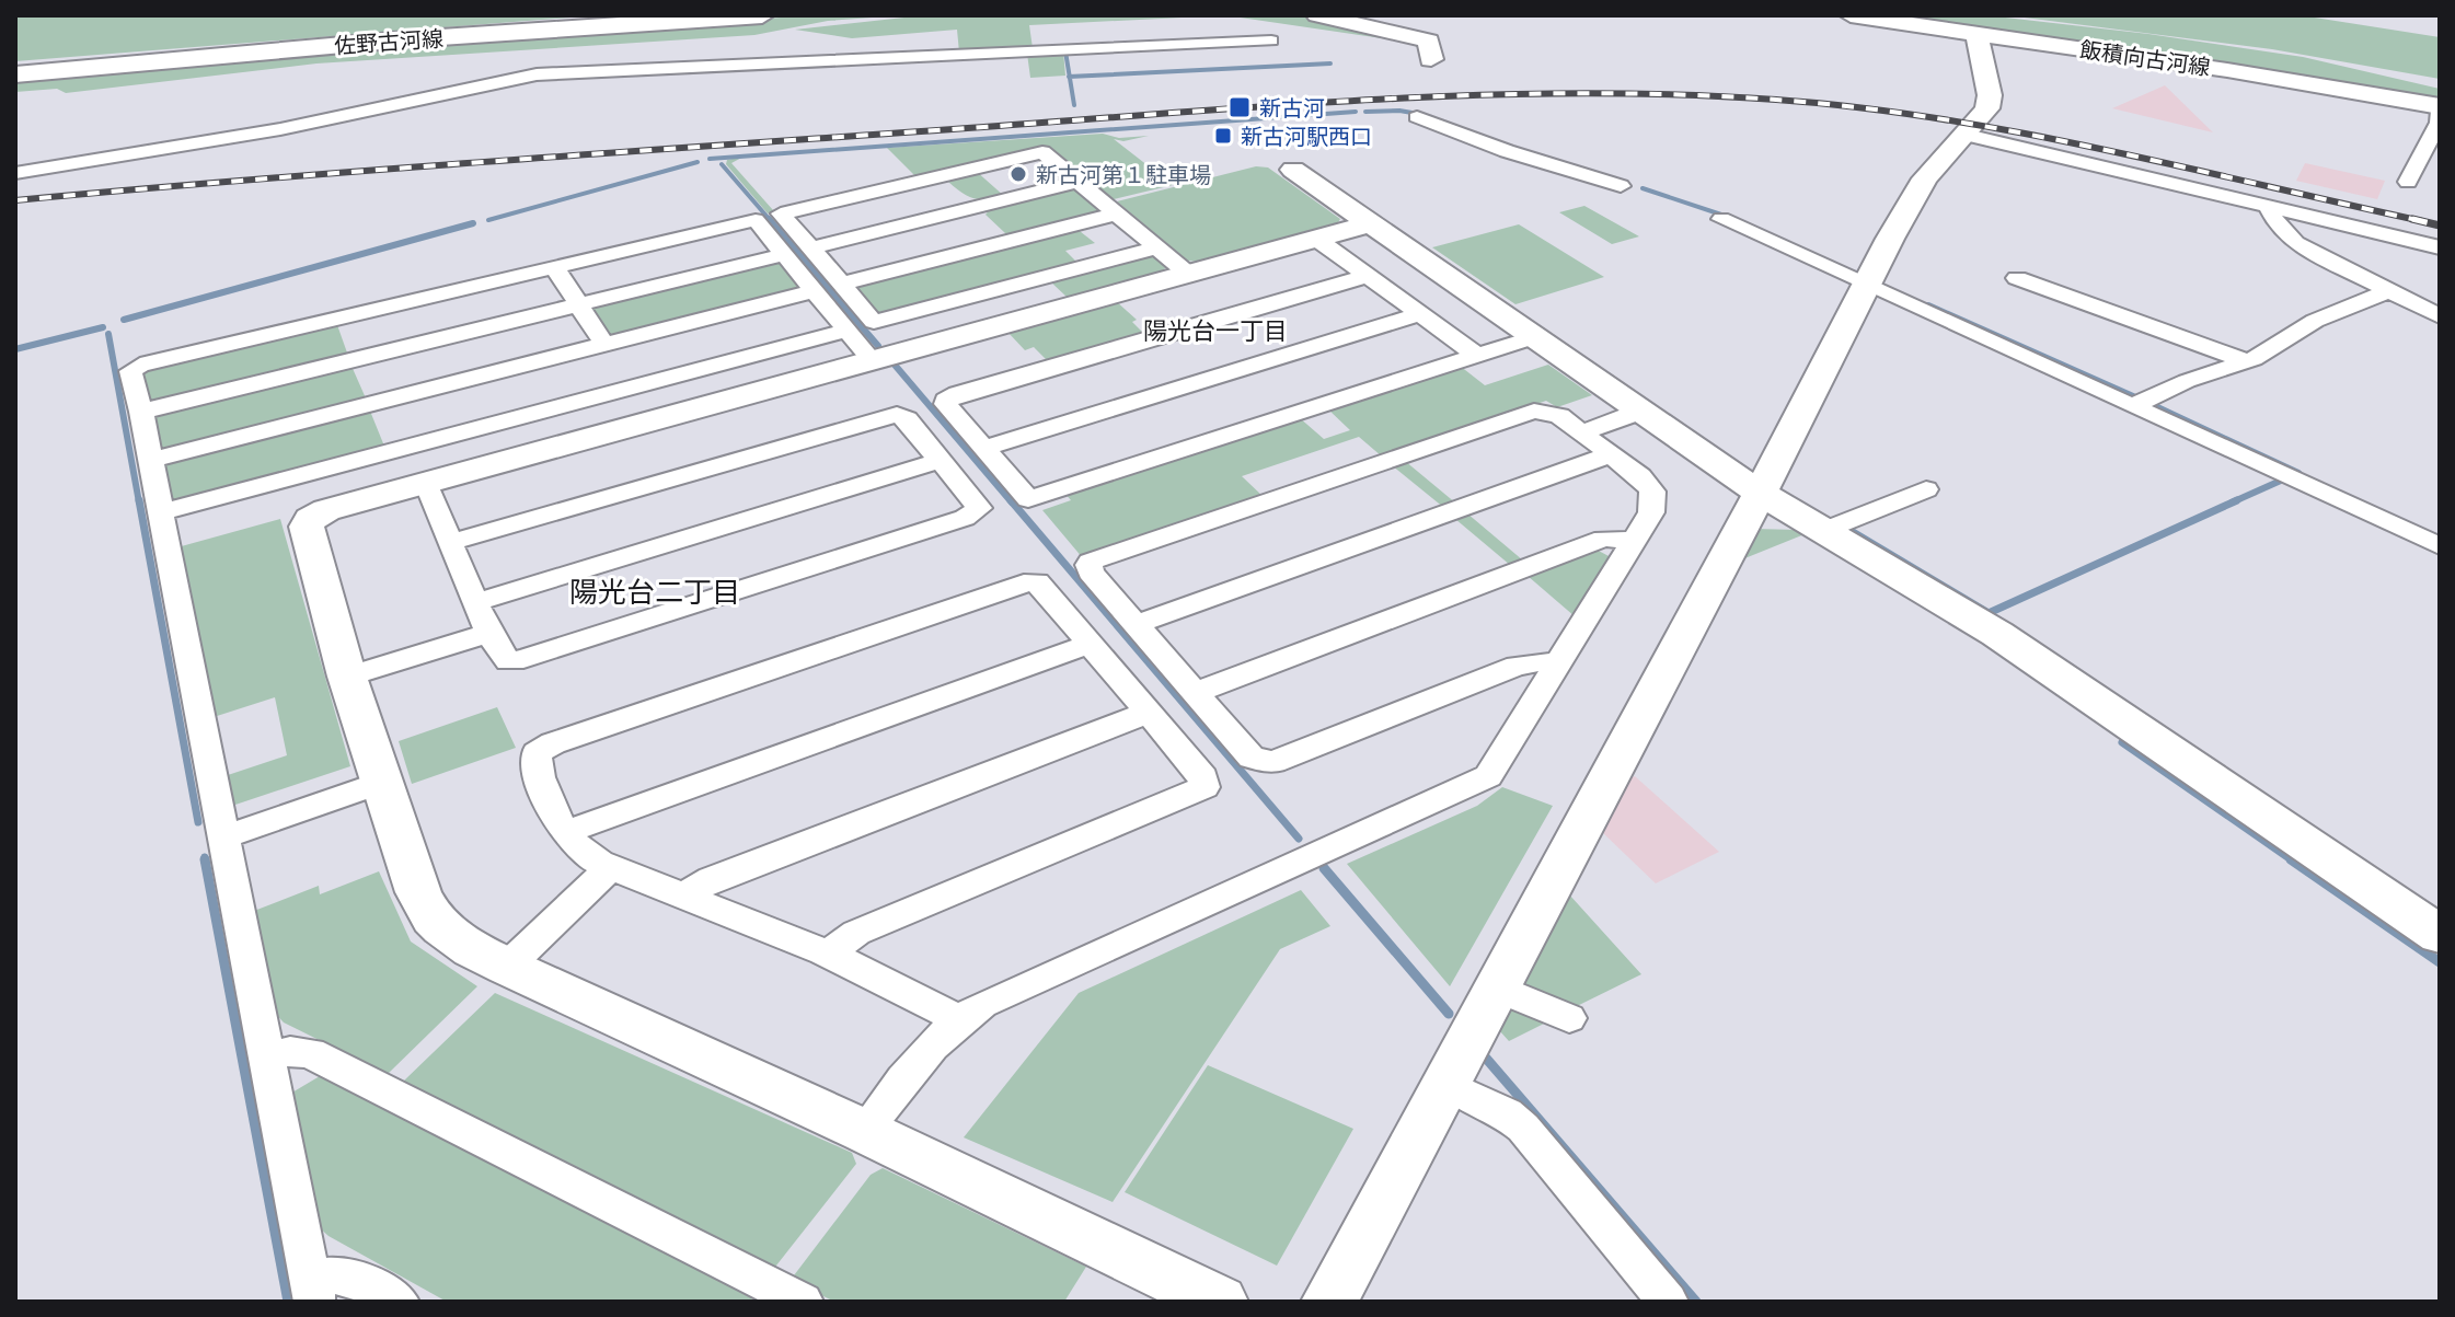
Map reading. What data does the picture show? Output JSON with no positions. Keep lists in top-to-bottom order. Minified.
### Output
{"streets":{"main road":["佐野古河線"],"street":["飯積向古河線"]},"districts":["陽光台一丁目","陽光台二丁目"],"places":{"transit":["新古河","新古河駅西口"],"other":["新古河第１駐車場"]}}
